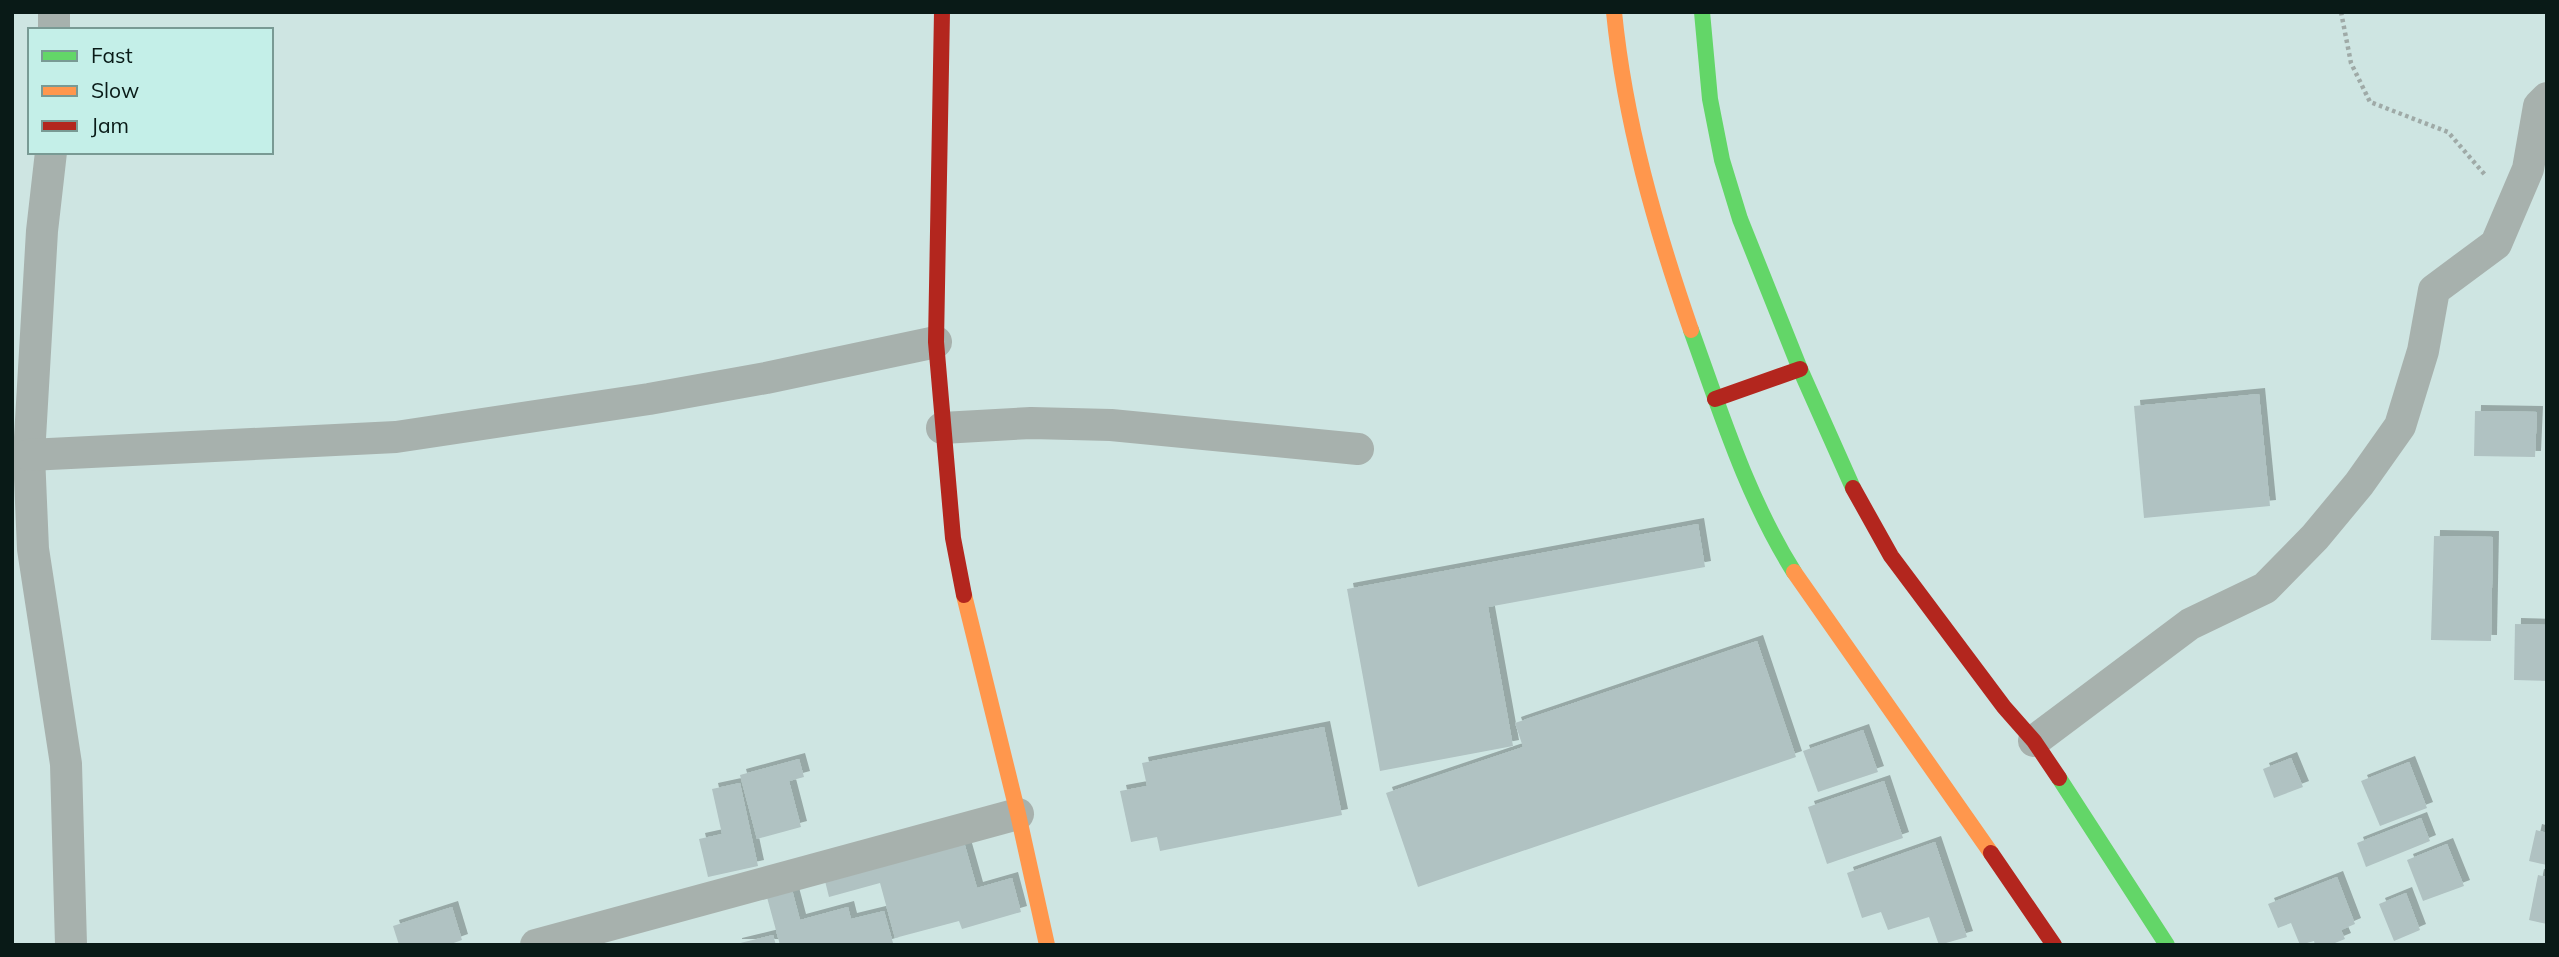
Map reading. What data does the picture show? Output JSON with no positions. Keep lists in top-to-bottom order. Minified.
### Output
{"legend":["Fast","Slow","Jam"]}
